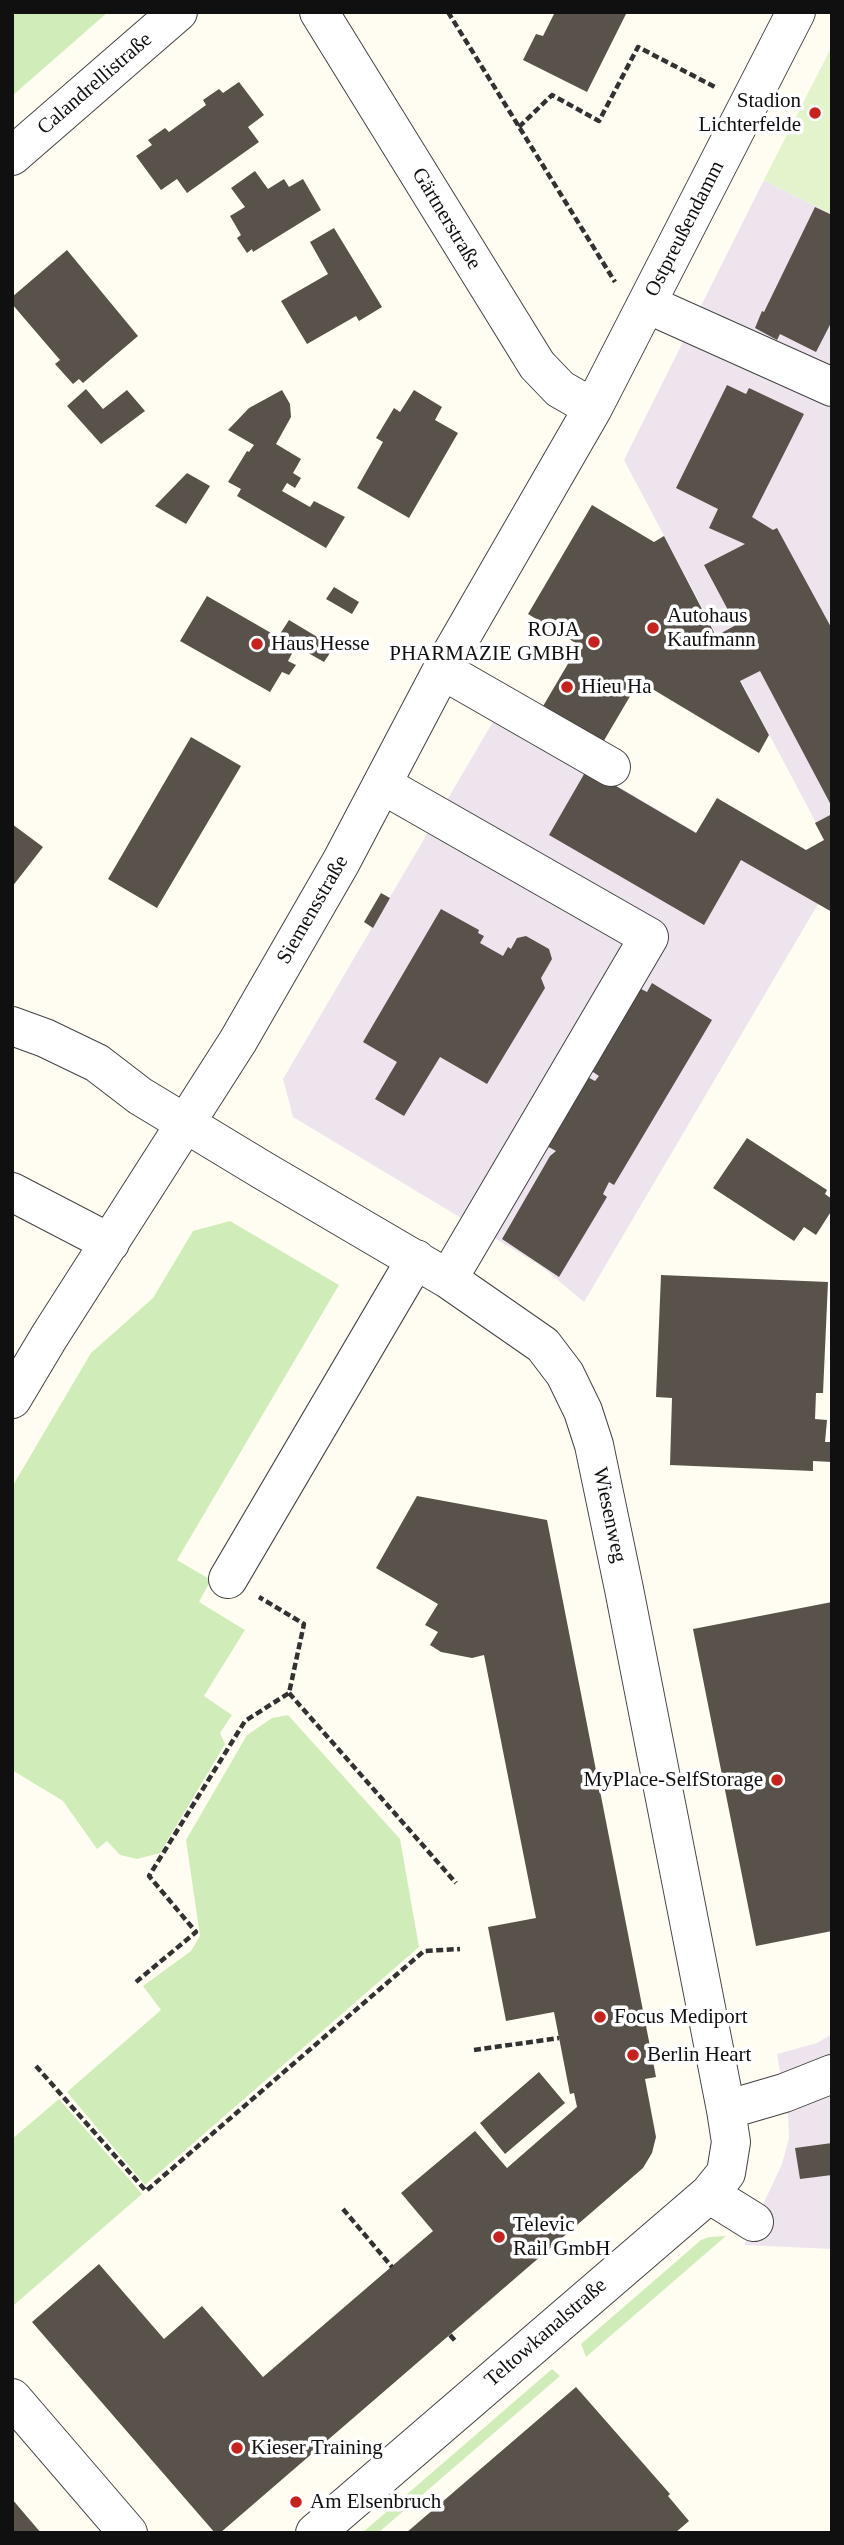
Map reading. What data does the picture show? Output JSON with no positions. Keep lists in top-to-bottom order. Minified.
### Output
{"streets":{"street":["Calandrellistraße","Gärtnerstraße","Ostpreußendamm","Siemensstraße","Wiesenweg","Teltowkanalstraße"]},"crossings":[["Gärtnerstraße","Ostpreußendamm"],["Gärtnerstraße","Siemensstraße"],["Ostpreußendamm","Siemensstraße"],["Siemensstraße","Wiesenweg"],["Wiesenweg","Teltowkanalstraße"]],"places":["Stadion Lichterfelde","Autohaus Kaufmann","ROJA PHARMAZIE GMBH","Haus Hesse","Hieu Ha","MyPlace-SelfStorage","Focus Mediport","Berlin Heart","Televic Rail GmbH","Kieser Training","Am Elsenbruch"]}
